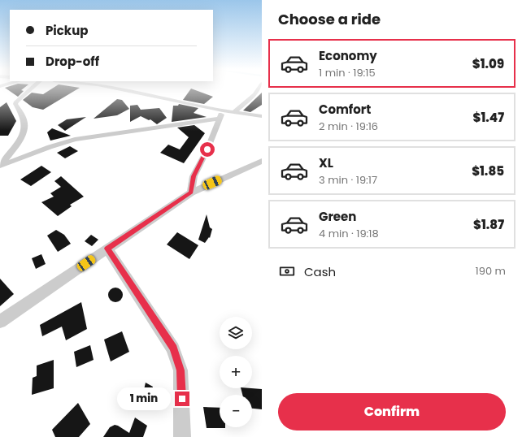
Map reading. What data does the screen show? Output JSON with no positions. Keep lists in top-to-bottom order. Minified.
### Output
{"page":{"heading":"Choose a ride","banner":["Pickup","Drop-off"],"list":[{"name":"Economy","note":"1 min · 19:15","value":"$1.09"},{"name":"Comfort","note":"2 min · 19:16","value":"$1.47"},{"name":"XL","note":"3 min · 19:17","value":"$1.85"},{"name":"Green","note":"4 min · 19:18","value":"$1.87"}],"pay":["Cash","190 m"],"map_buttons":["+","−"],"buttons":"Confirm","bubble":"1 min"}}
